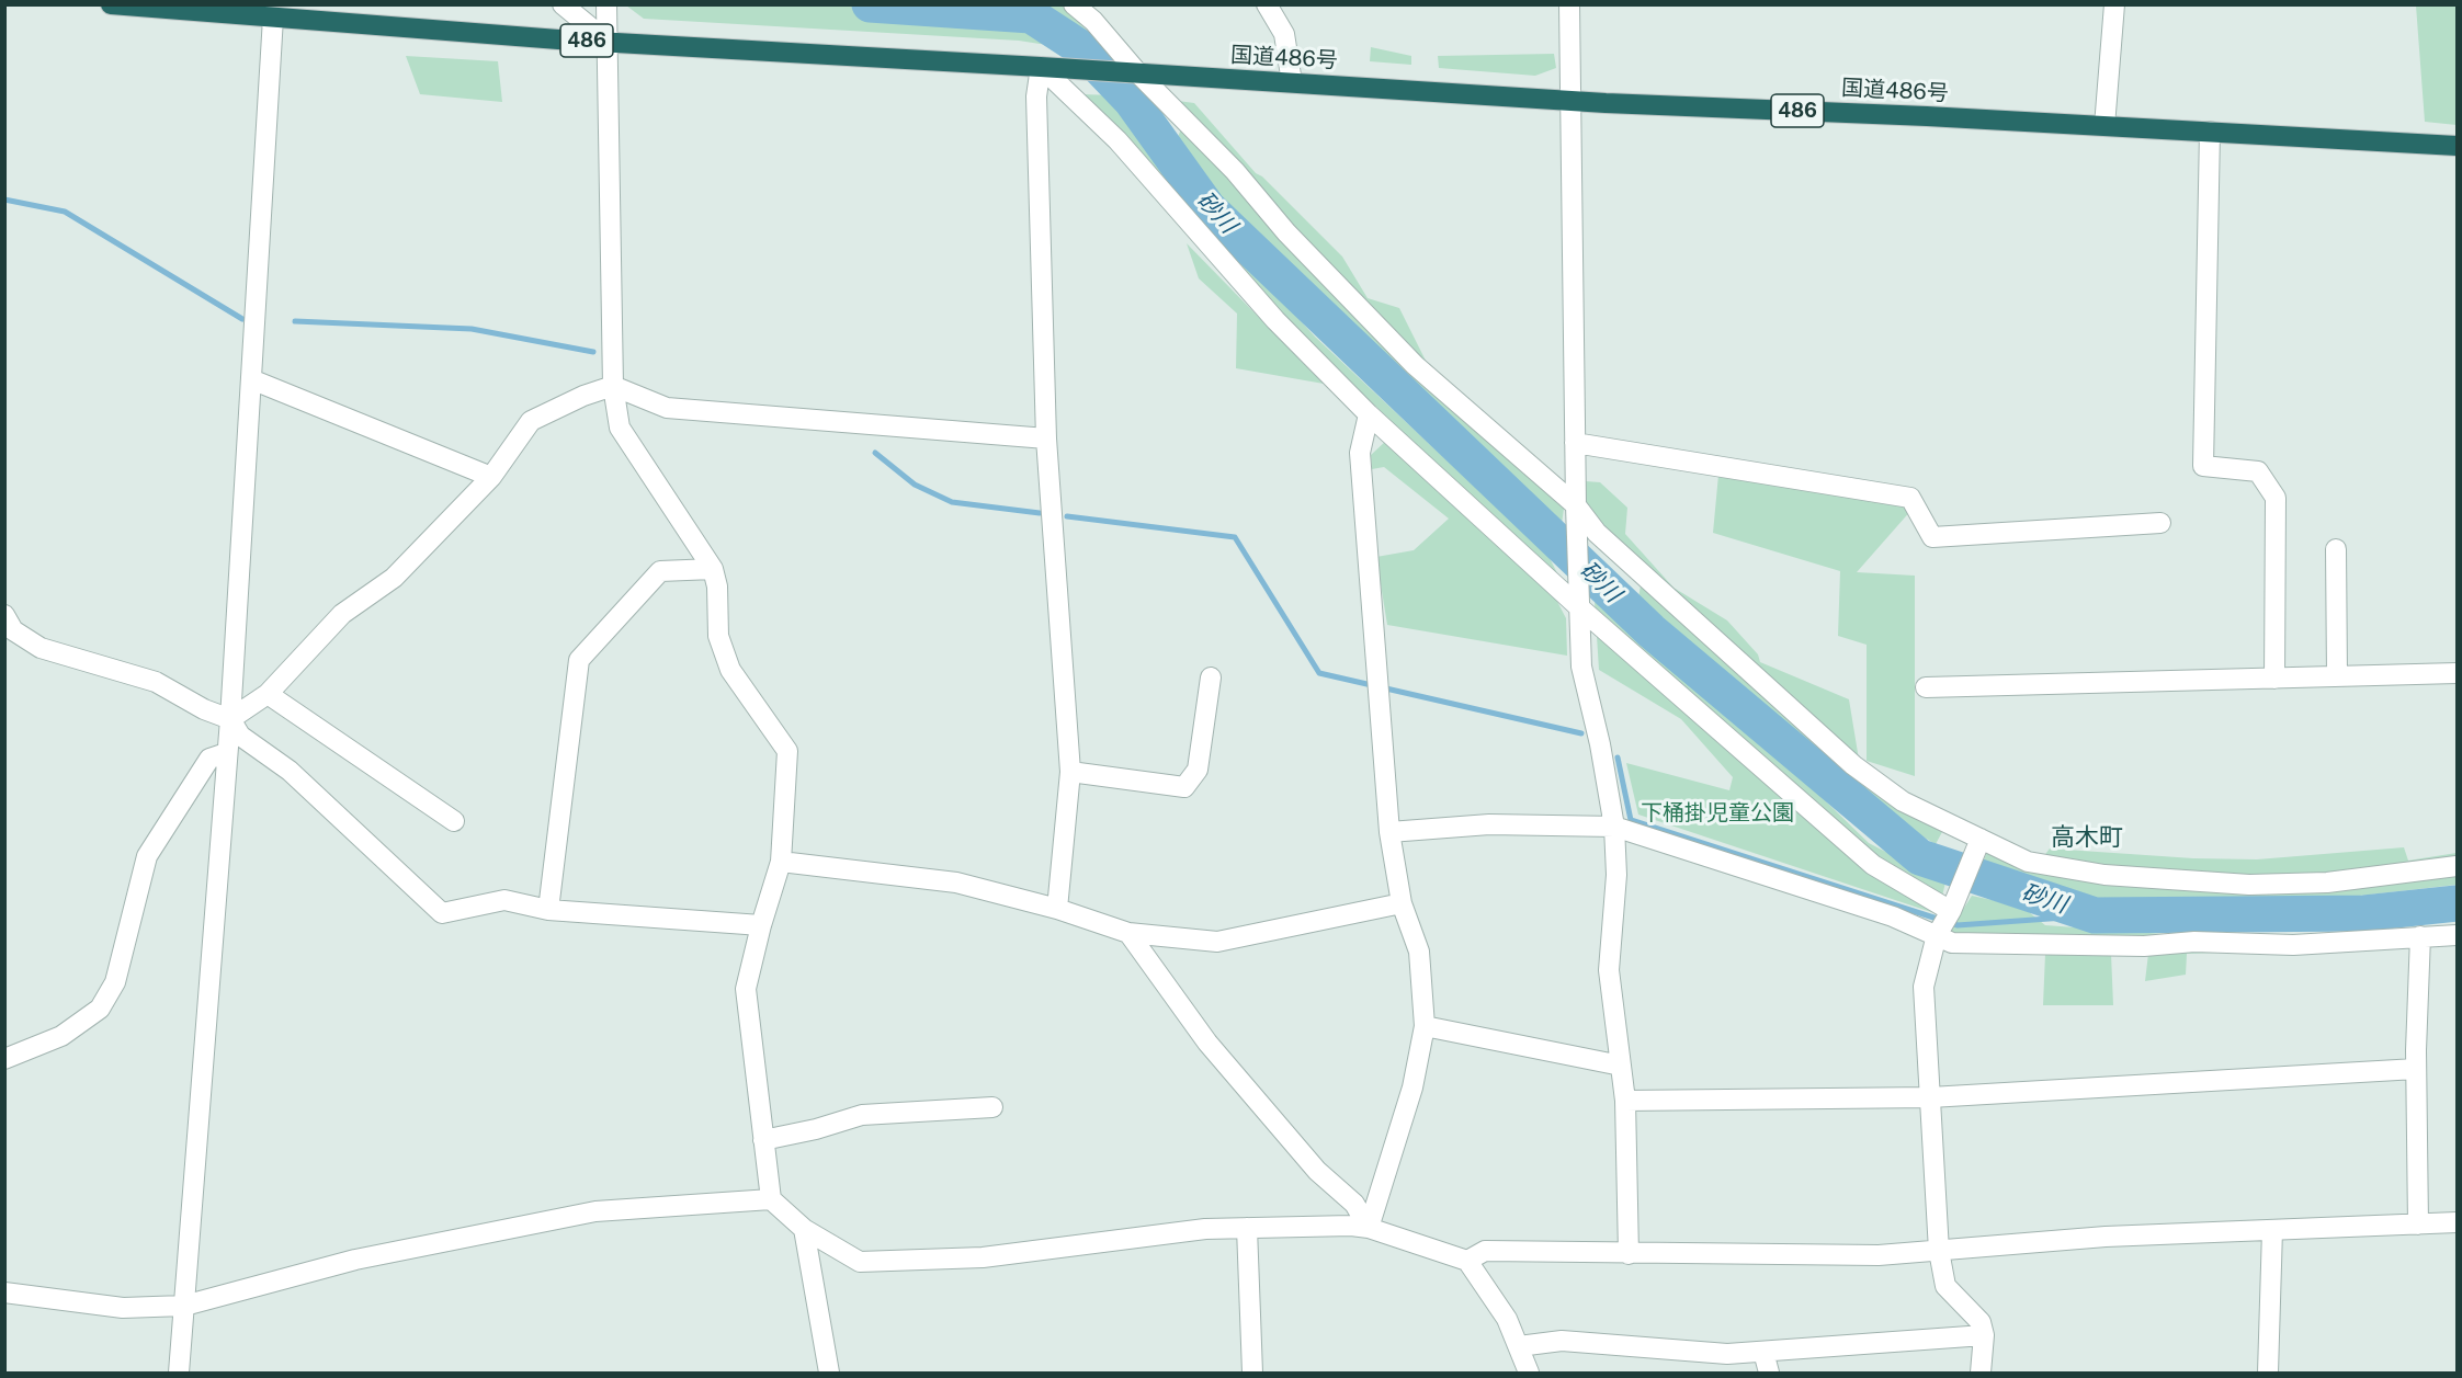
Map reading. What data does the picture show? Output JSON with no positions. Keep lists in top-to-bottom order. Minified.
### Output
{"streets":{"highway":["486","国道486号"]},"districts":["高木町"],"water":["砂川"],"parks":["下桶掛児童公園"]}
